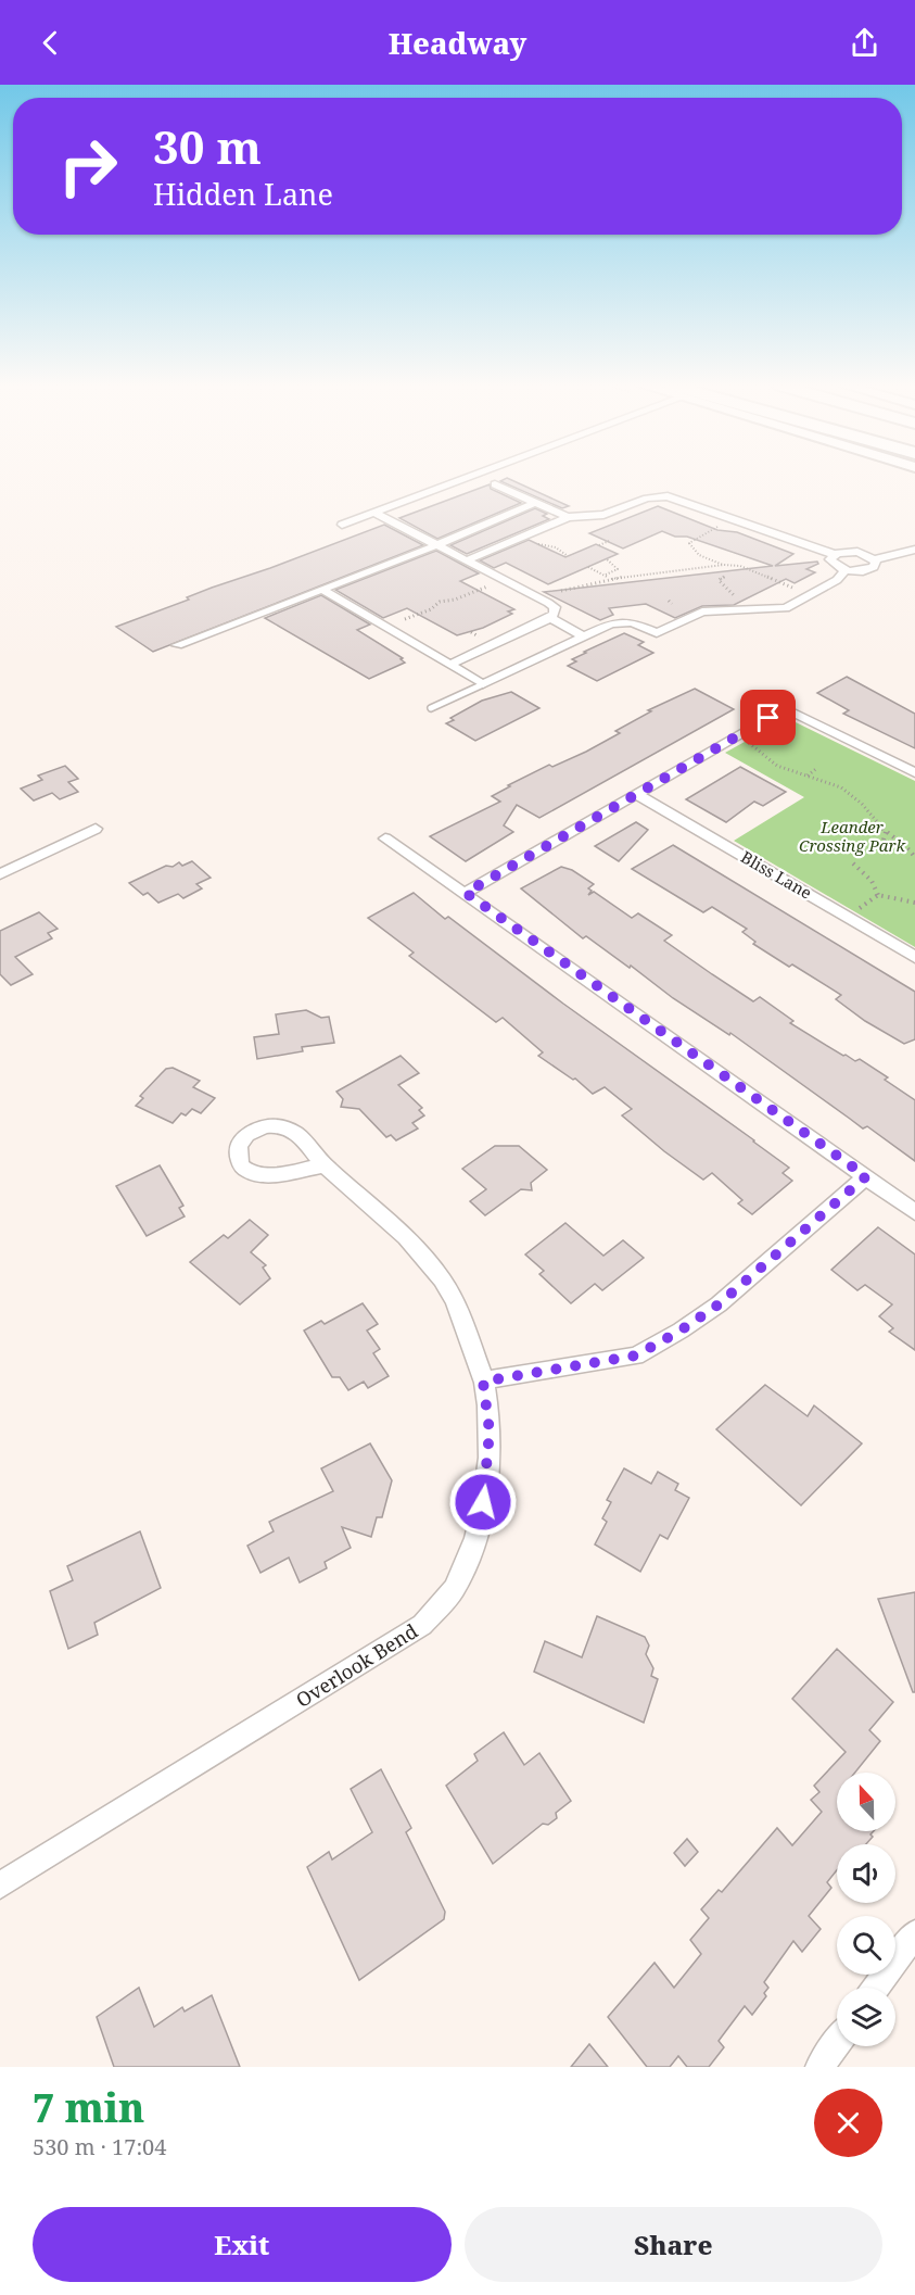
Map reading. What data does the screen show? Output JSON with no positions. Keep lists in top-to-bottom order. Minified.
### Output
{"streets":{"street":["Bliss Lane","Overlook Bend"]},"parks":["Leander Crossing Park"],"north":"top","page":{"header":"Headway","turn":["30 m","Hidden Lane"],"heading":["7 min","530 m · 17:04"],"buttons":["Exit","Share"]}}
